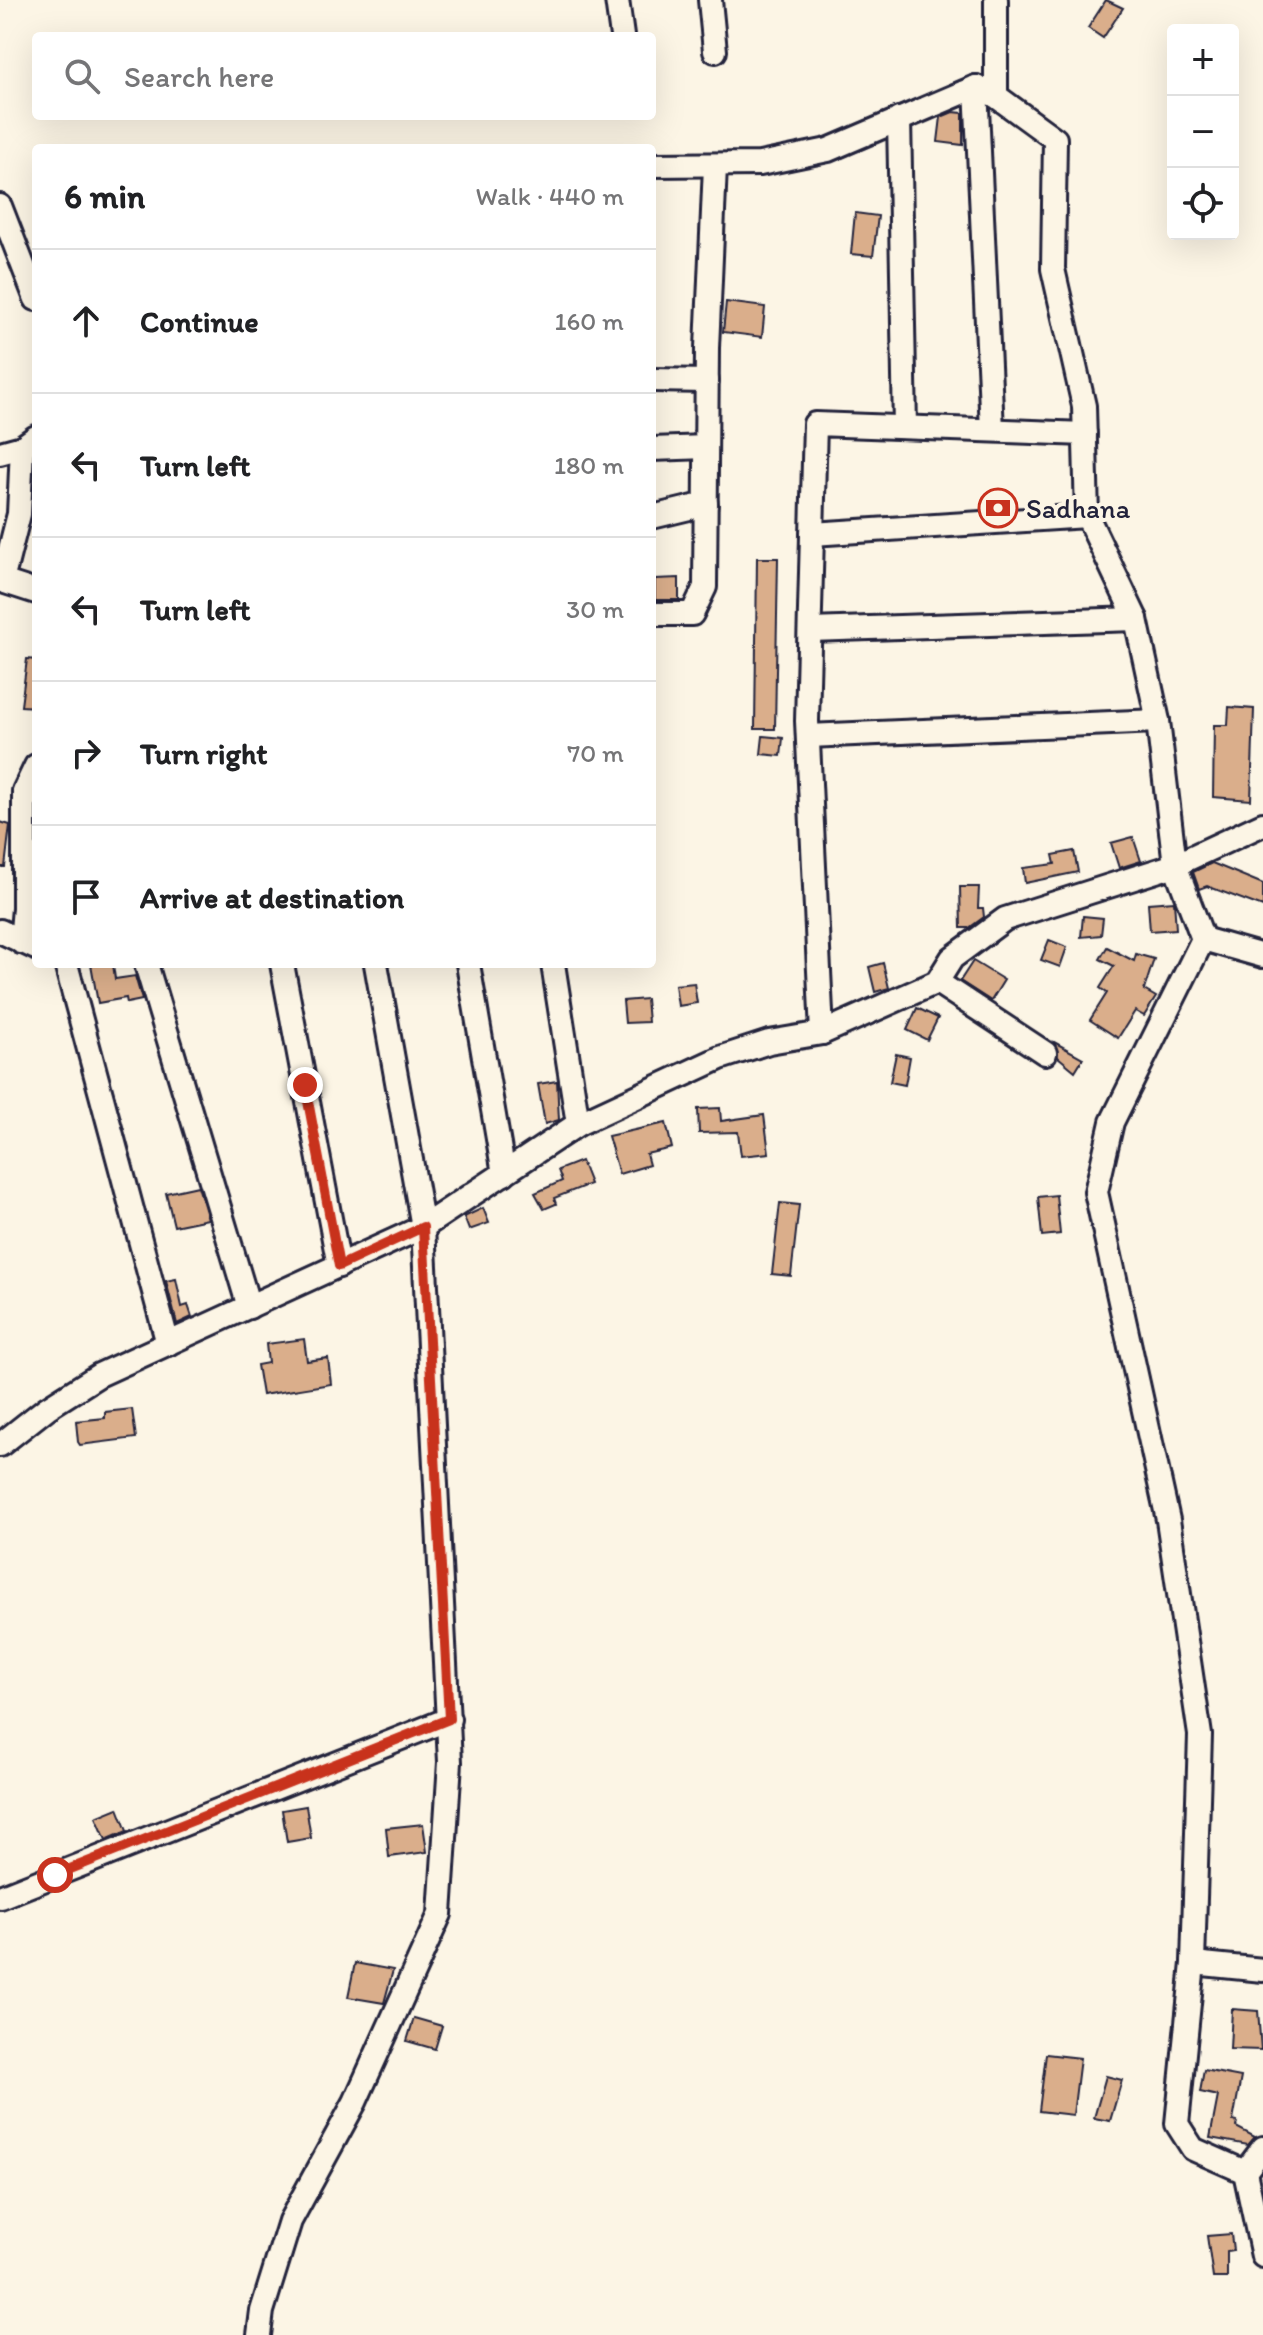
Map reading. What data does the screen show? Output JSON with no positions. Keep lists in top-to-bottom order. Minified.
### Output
{"places":{"bank":["Sadhana"]},"page":{"map_buttons":["+","−"],"search":"Search here","heading":["6 min","Walk · 440 m"],"list":[["Continue","160 m"],["Turn left","180 m"],["Turn left","30 m"],["Turn right","70 m"],"Arrive at destination"]}}
